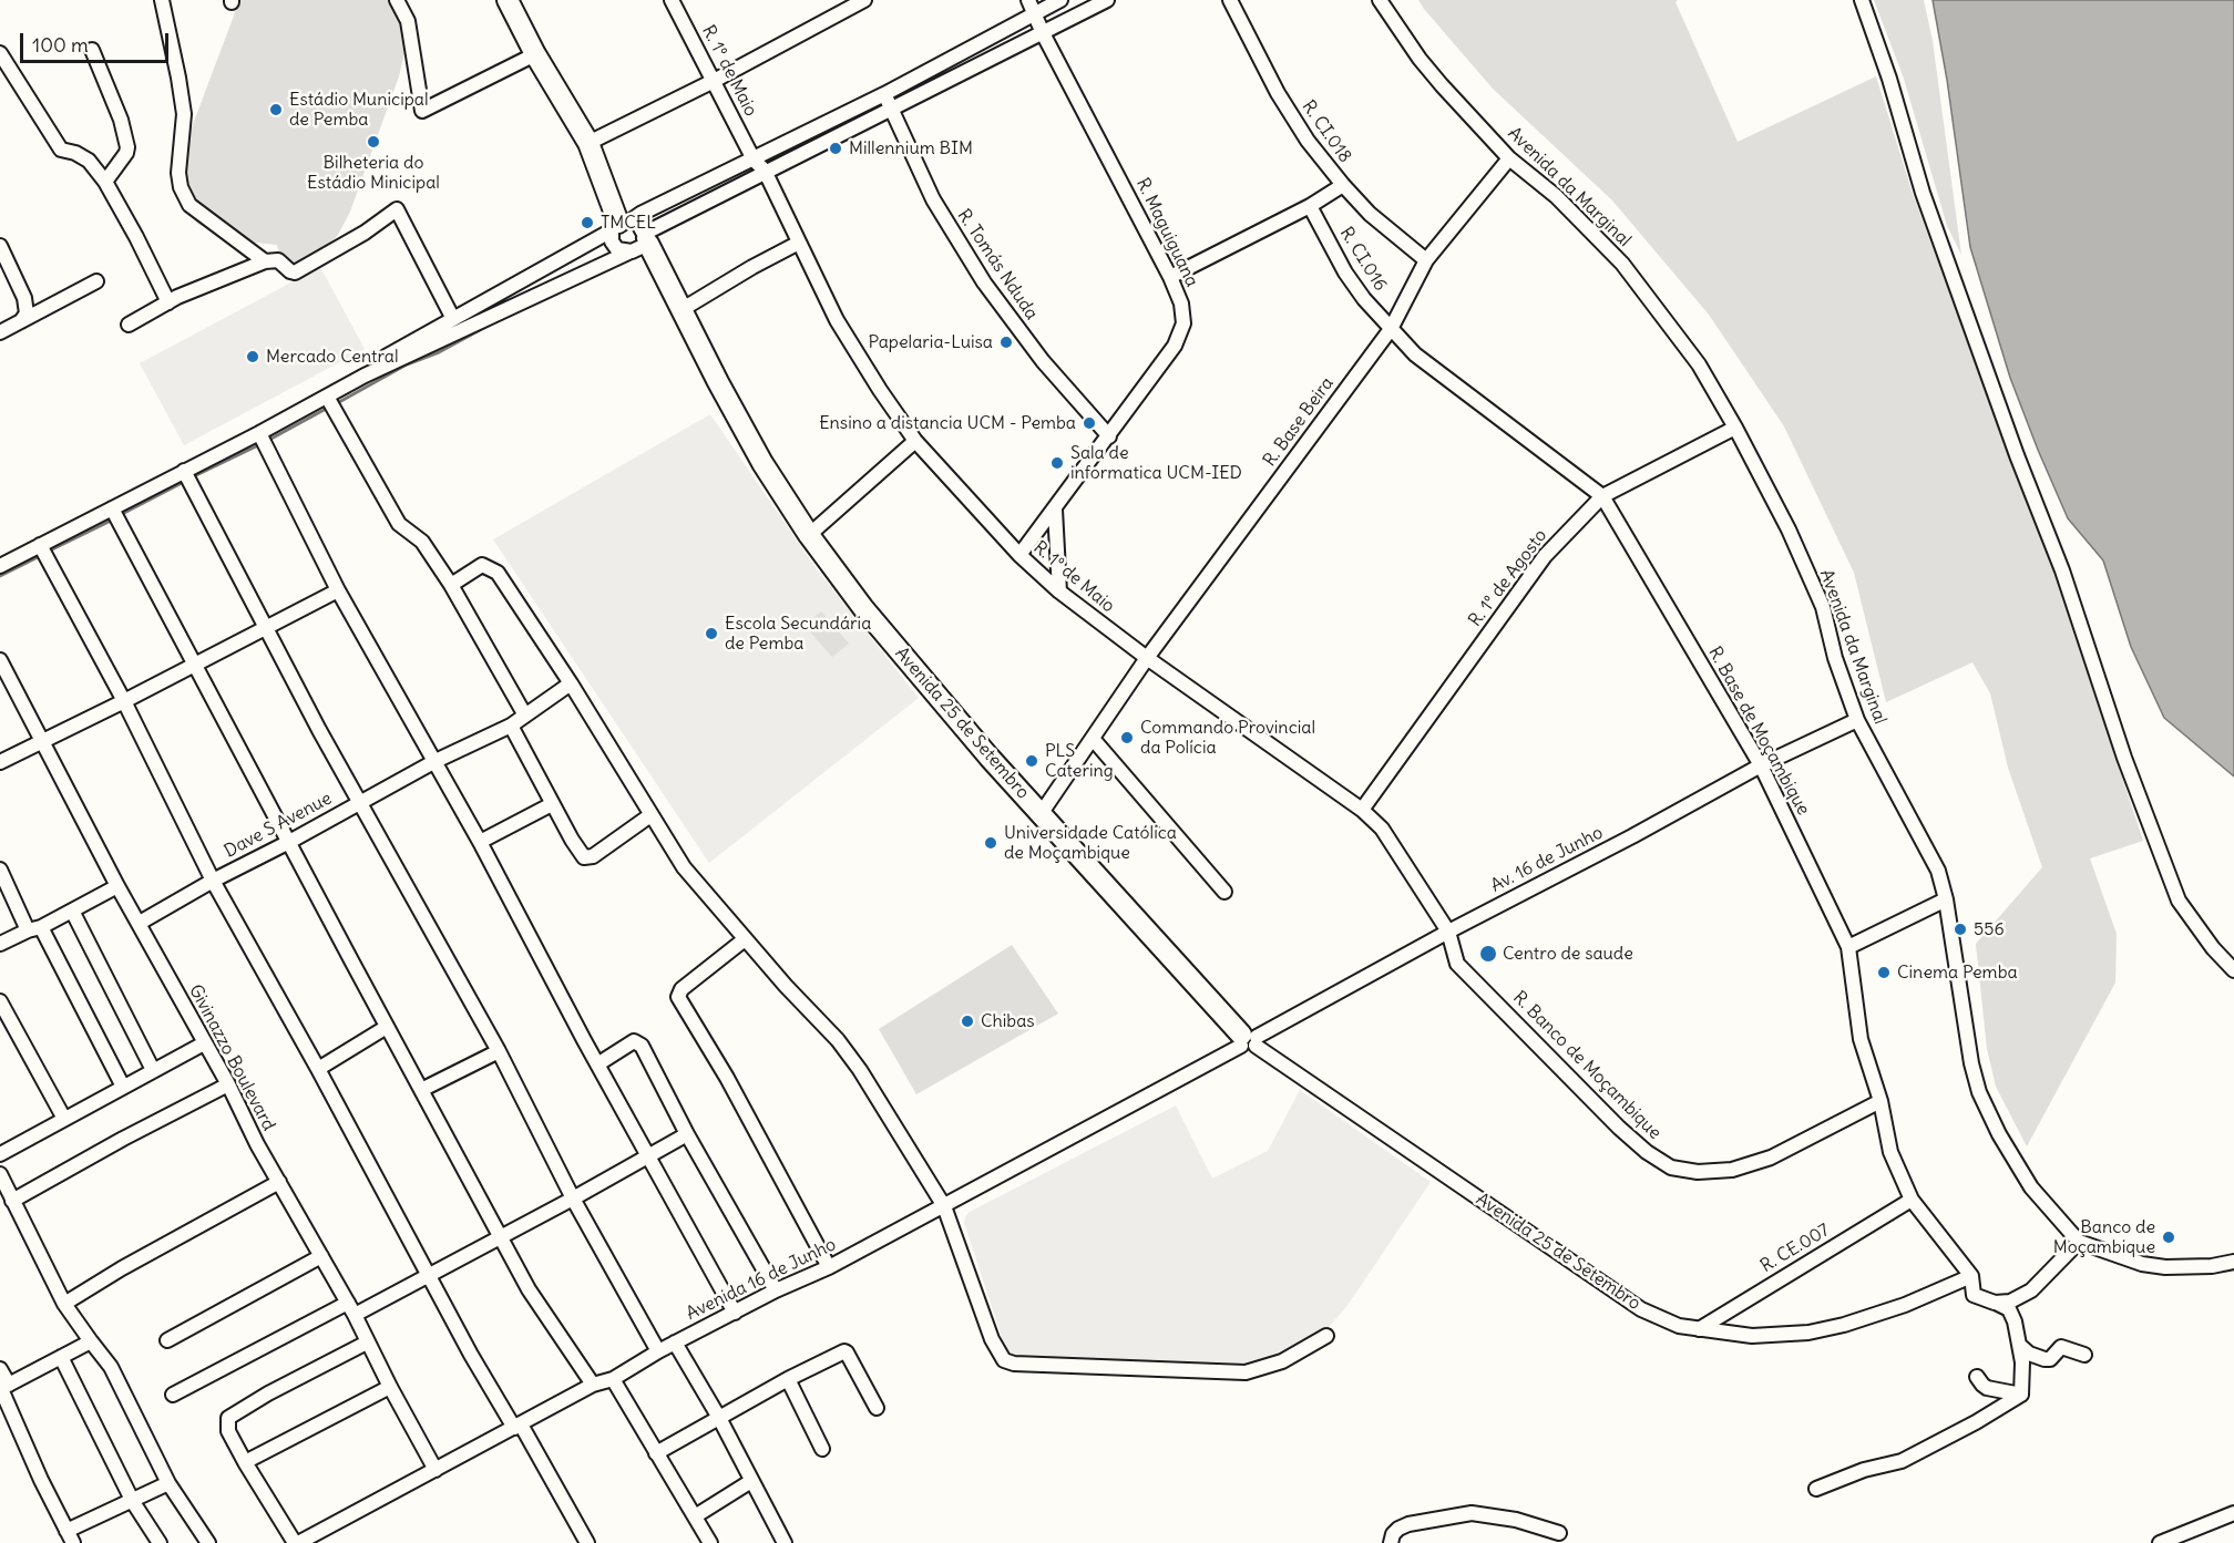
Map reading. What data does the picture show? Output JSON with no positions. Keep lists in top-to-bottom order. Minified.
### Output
{"streets":{"highway":["Avenida 25 de Setembro"],"street":["R. 1º de Maio","R. CI.018","Avenida da Marginal","R. Maguiguana","R. CI.016","R. Tomás Nduda","R. Base Beira","R. 1º de Agosto","R. Base de Moçambique","Dave S Avenue","Av. 16 de Junho","Givinazzo Boulevard","R. Banco de Moçambique","R. CE.007","Avenida 16 de Junho"]},"crossings":[["R. 1º de Maio","R. Maguiguana"],["R. 1º de Maio","R. Base Beira"],["R. 1º de Maio","R. 1º de Agosto"],["R. 1º de Maio","Av. 16 de Junho"],["R. 1º de Maio","R. Banco de Moçambique"],["R. CI.018","R. Base Beira"],["Avenida da Marginal","R. Base Beira"],["Avenida da Marginal","R. 1º de Agosto"],["Avenida da Marginal","Av. 16 de Junho"],["R. Maguiguana","R. Tomás Nduda"],["R. CI.016","R. Base Beira"],["R. CI.016","R. Base de Moçambique"],["R. Base Beira","Avenida 25 de Setembro"],["R. Base Beira","R. Base de Moçambique"],["R. 1º de Agosto","R. Base de Moçambique"],["Avenida 25 de Setembro","R. Base de Moçambique"],["Avenida 25 de Setembro","Av. 16 de Junho"],["Avenida 25 de Setembro","R. CE.007"],["Avenida 25 de Setembro","Avenida 16 de Junho"],["R. Base de Moçambique","Av. 16 de Junho"],["R. Base de Moçambique","R. Banco de Moçambique"],["R. Base de Moçambique","R. CE.007"],["Dave S Avenue","Givinazzo Boulevard"],["Av. 16 de Junho","R. Banco de Moçambique"],["Av. 16 de Junho","Avenida 16 de Junho"],["Givinazzo Boulevard","Avenida 16 de Junho"]],"places":["Estádio Municipal de Pemba","Bilheteria do Estádio Minicipal","Millennium BIM","TMCEL","Papelaria-Luisa","Mercado Central","Ensino a distancia UCM - Pemba","Sala de informatica UCM-IED","Escola Secundária de Pemba","Commando Provincial da Polícia","PLS Catering","Universidade Católica de Moçambique","556","Centro de saude","Cinema Pemba","Chibas","Banco de Moçambique"],"scale_bar":"100 m"}
